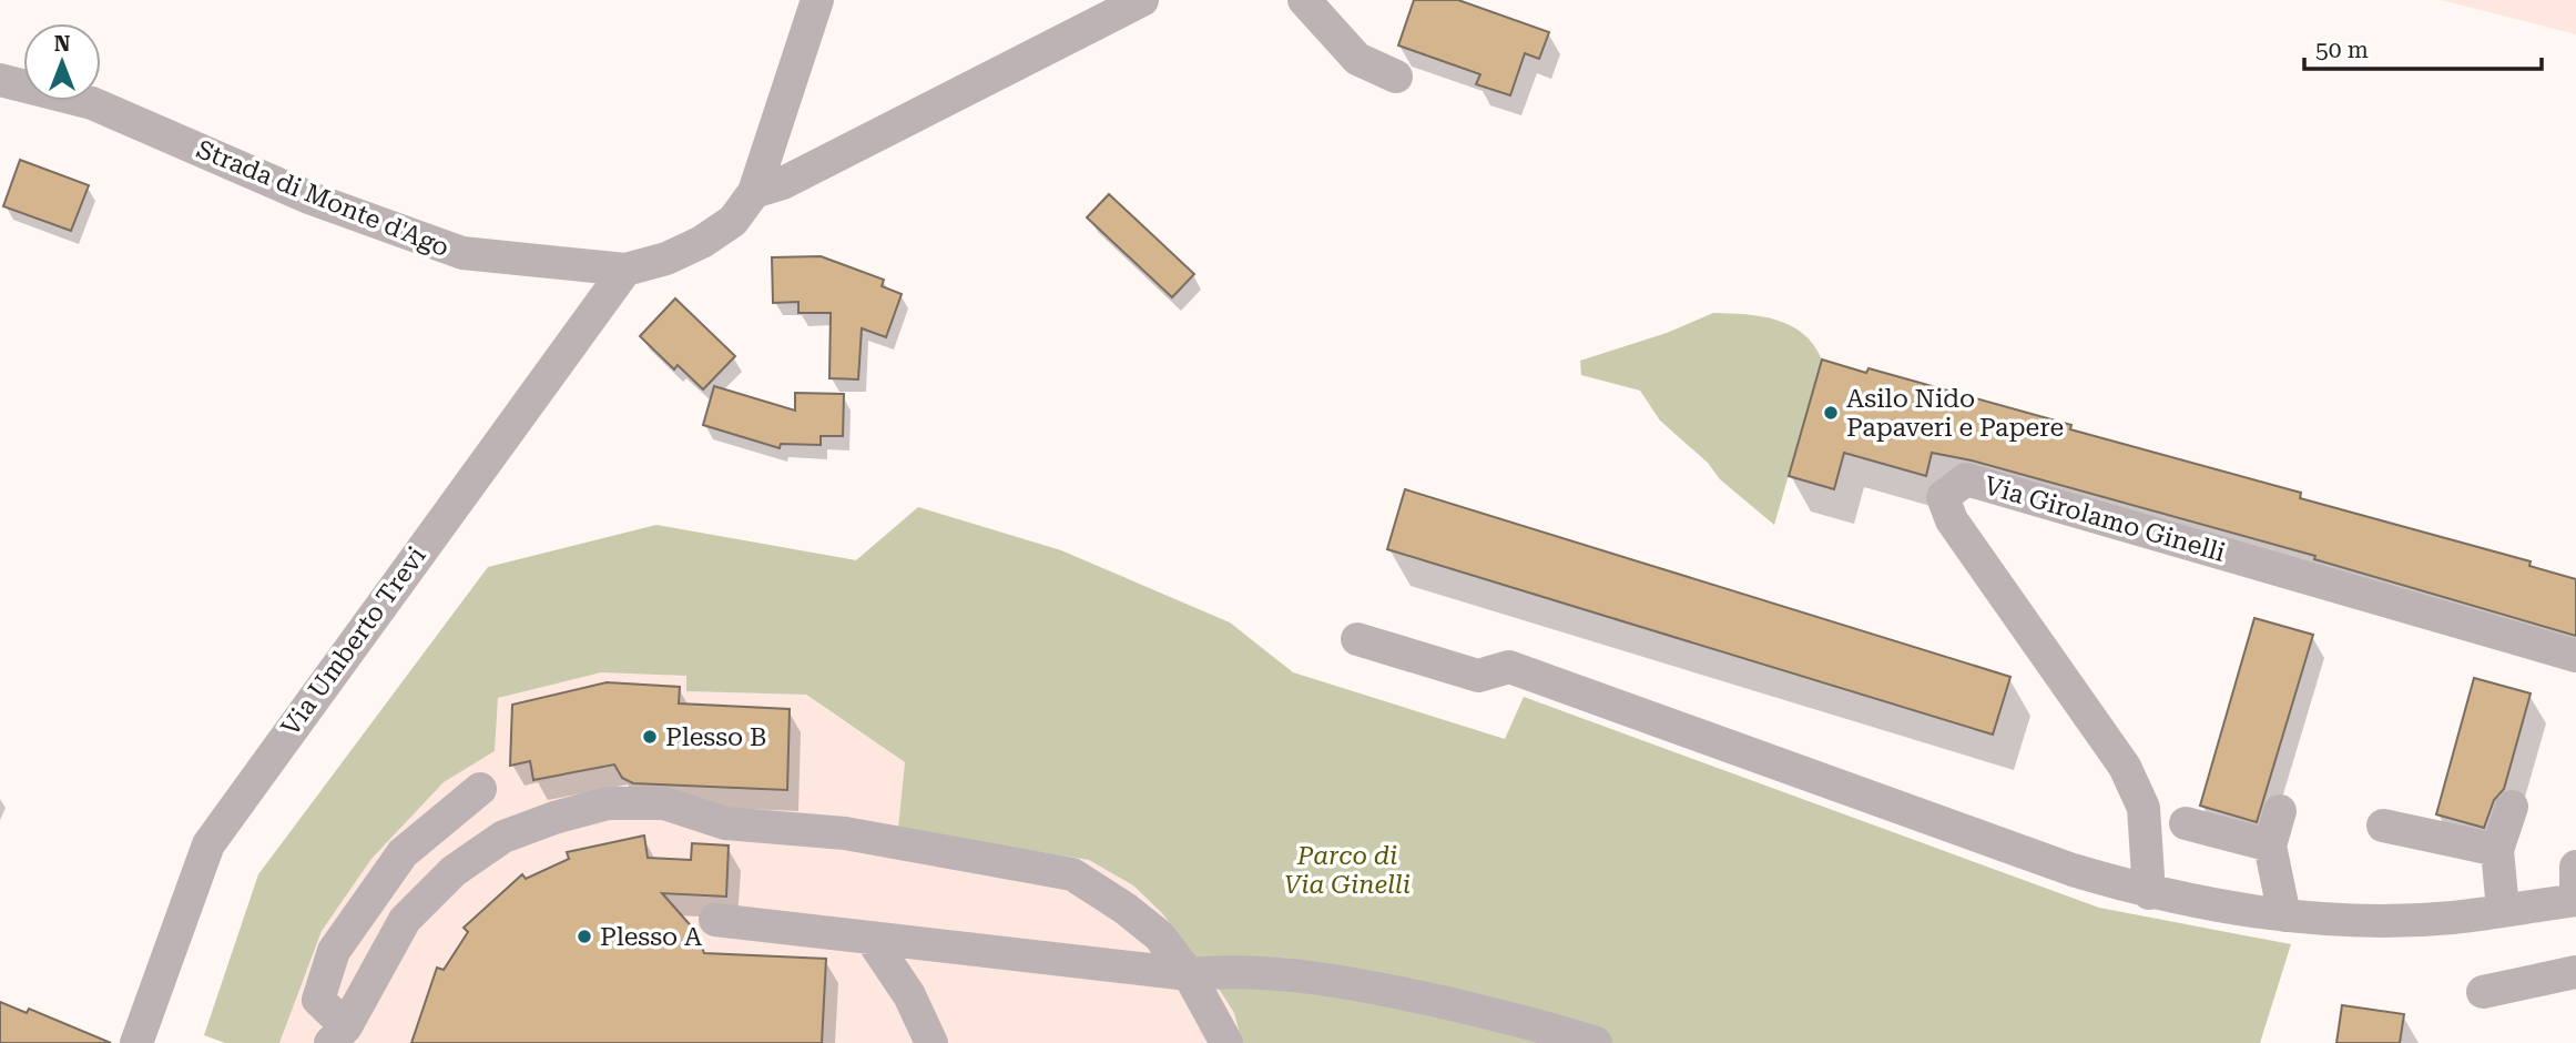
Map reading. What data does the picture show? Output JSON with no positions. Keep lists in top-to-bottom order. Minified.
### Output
{"streets":{"street":["Strada di Monte d'Ago","Via Girolamo Ginelli","Via Umberto Trevi"]},"crossings":[["Strada di Monte d'Ago","Via Umberto Trevi"]],"parks":["Parco di Via Ginelli"],"places":["Asilo Nido Papaveri e Papere","Plesso B","Plesso A"],"scale_bar":"50 m","north":"top"}
